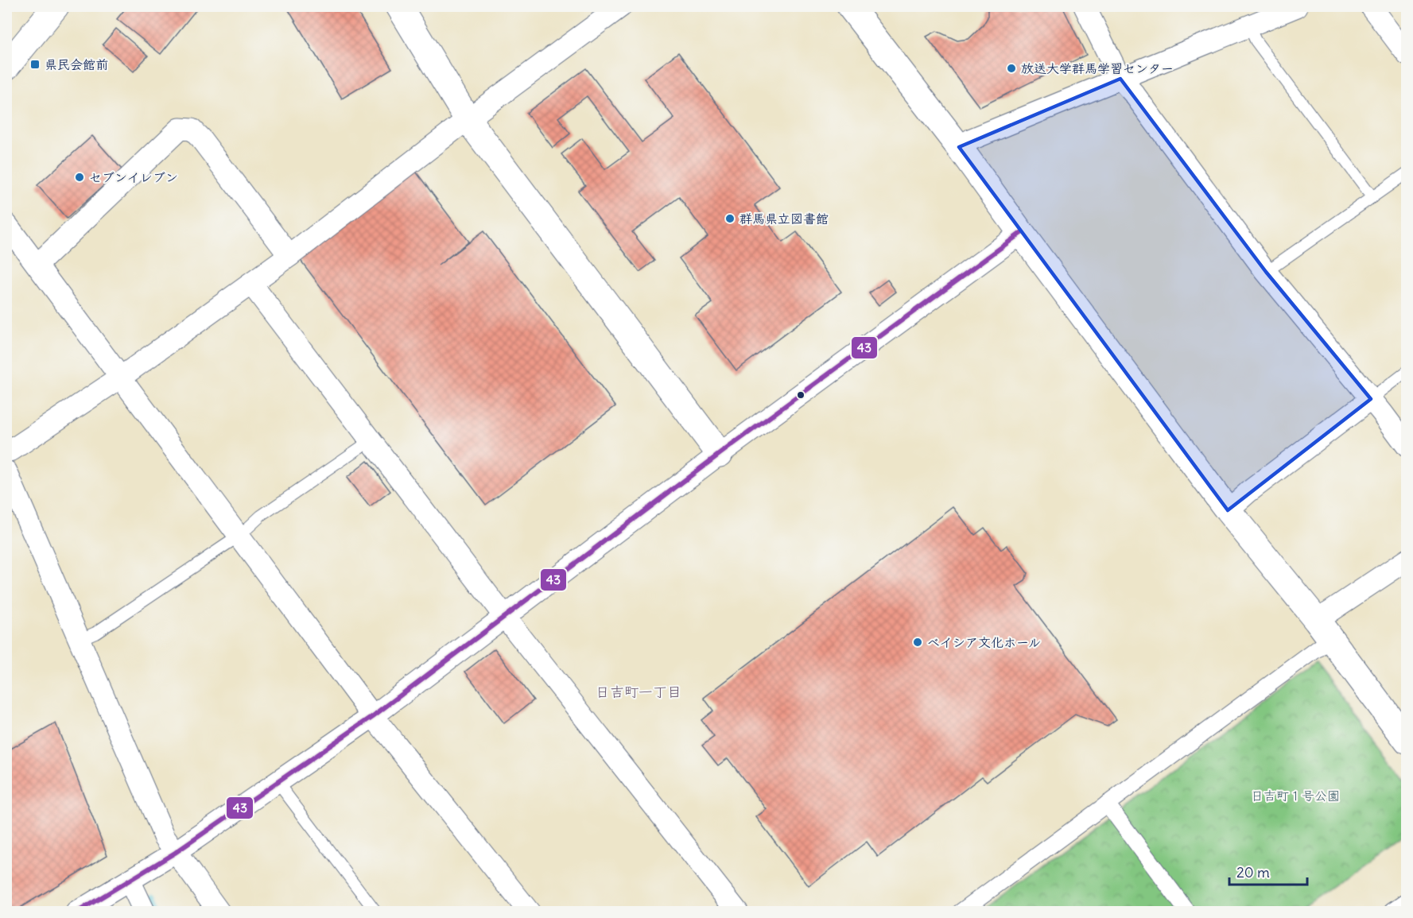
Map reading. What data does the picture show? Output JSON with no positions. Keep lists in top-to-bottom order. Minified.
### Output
{"districts":["日吉町一丁目"],"parks":["日吉町１号公園"],"places":{"transit":["県民会館前"],"other":["放送大学群馬学習センター","セブンイレブン","群馬県立図書館","ベイシア文化ホール"]},"lines":["transit line 43"],"scale_bar":"20 m"}
